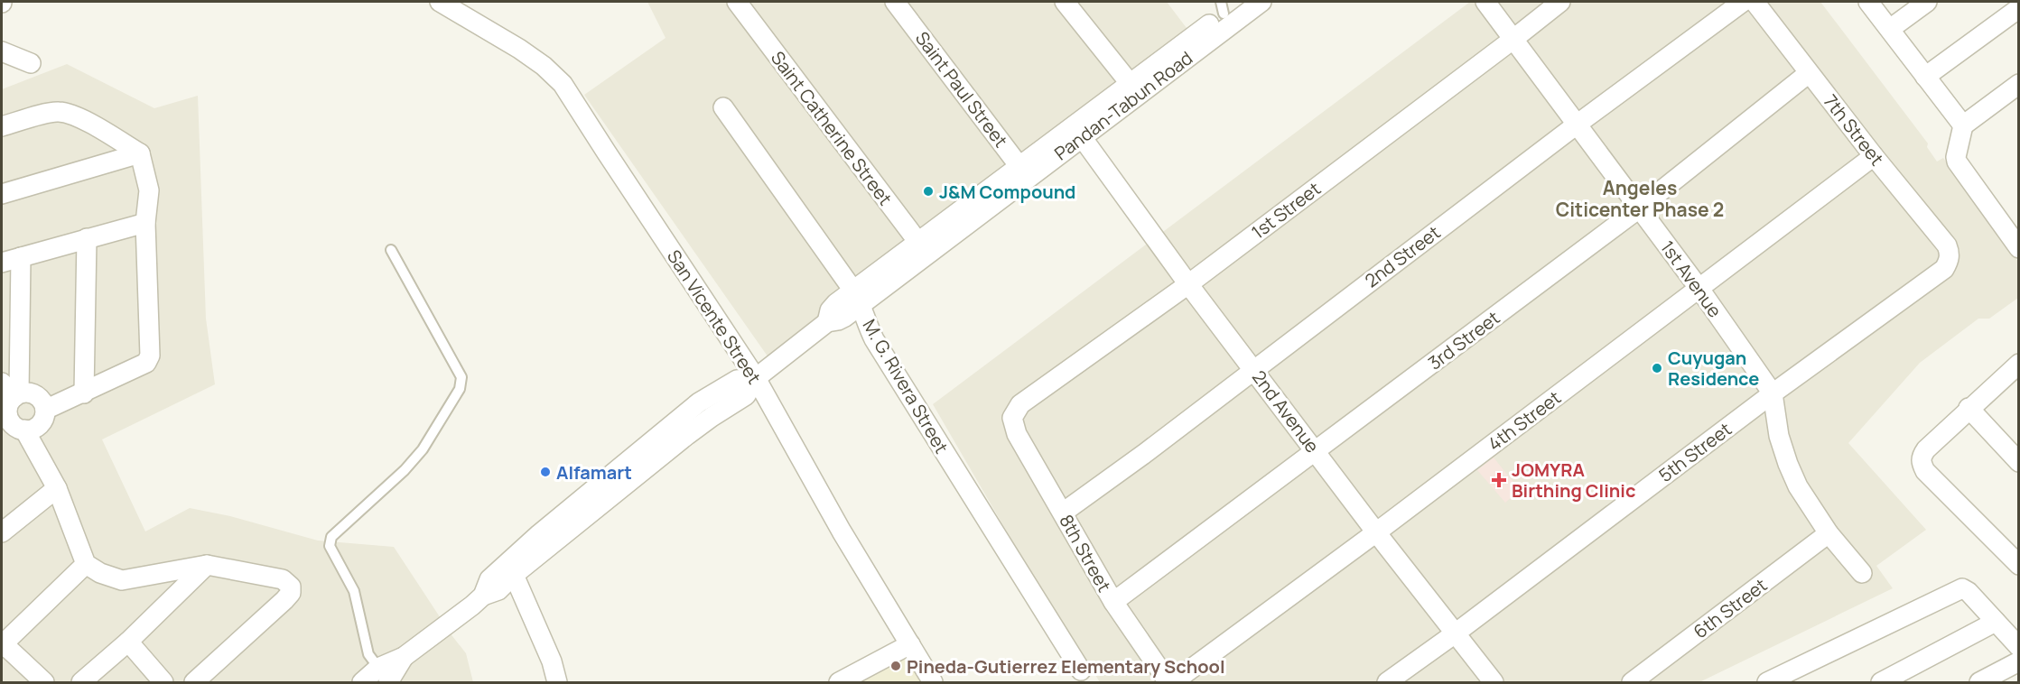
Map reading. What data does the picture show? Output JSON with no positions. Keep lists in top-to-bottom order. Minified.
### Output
{"streets":{"street":["Saint Paul Street","Pandan-Tabun Road","Saint Catherine Street","7th Street","1st Street","2nd Street","1st Avenue","San Vicente Street","3rd Street","M. G. Rivera Street","2nd Avenue","4th Street","5th Street","8th Street","6th Street"]},"crossings":[["Saint Paul Street","Pandan-Tabun Road"],["Pandan-Tabun Road","Saint Catherine Street"],["Pandan-Tabun Road","San Vicente Street"],["Pandan-Tabun Road","M. G. Rivera Street"],["Pandan-Tabun Road","2nd Avenue"],["7th Street","3rd Street"],["7th Street","4th Street"],["7th Street","5th Street"],["1st Street","1st Avenue"],["1st Street","2nd Avenue"],["1st Street","8th Street"],["2nd Street","1st Avenue"],["2nd Street","2nd Avenue"],["2nd Street","8th Street"],["1st Avenue","3rd Street"],["1st Avenue","4th Street"],["1st Avenue","5th Street"],["1st Avenue","6th Street"],["3rd Street","2nd Avenue"],["3rd Street","8th Street"],["2nd Avenue","4th Street"],["2nd Avenue","5th Street"]],"districts":["Angeles Citicenter Phase 2"],"places":{"other":["J&M Compound","Cuyugan Residence","Alfamart","Pineda-Gutierrez Elementary School"],"health":["JOMYRA Birthing Clinic"]}}
